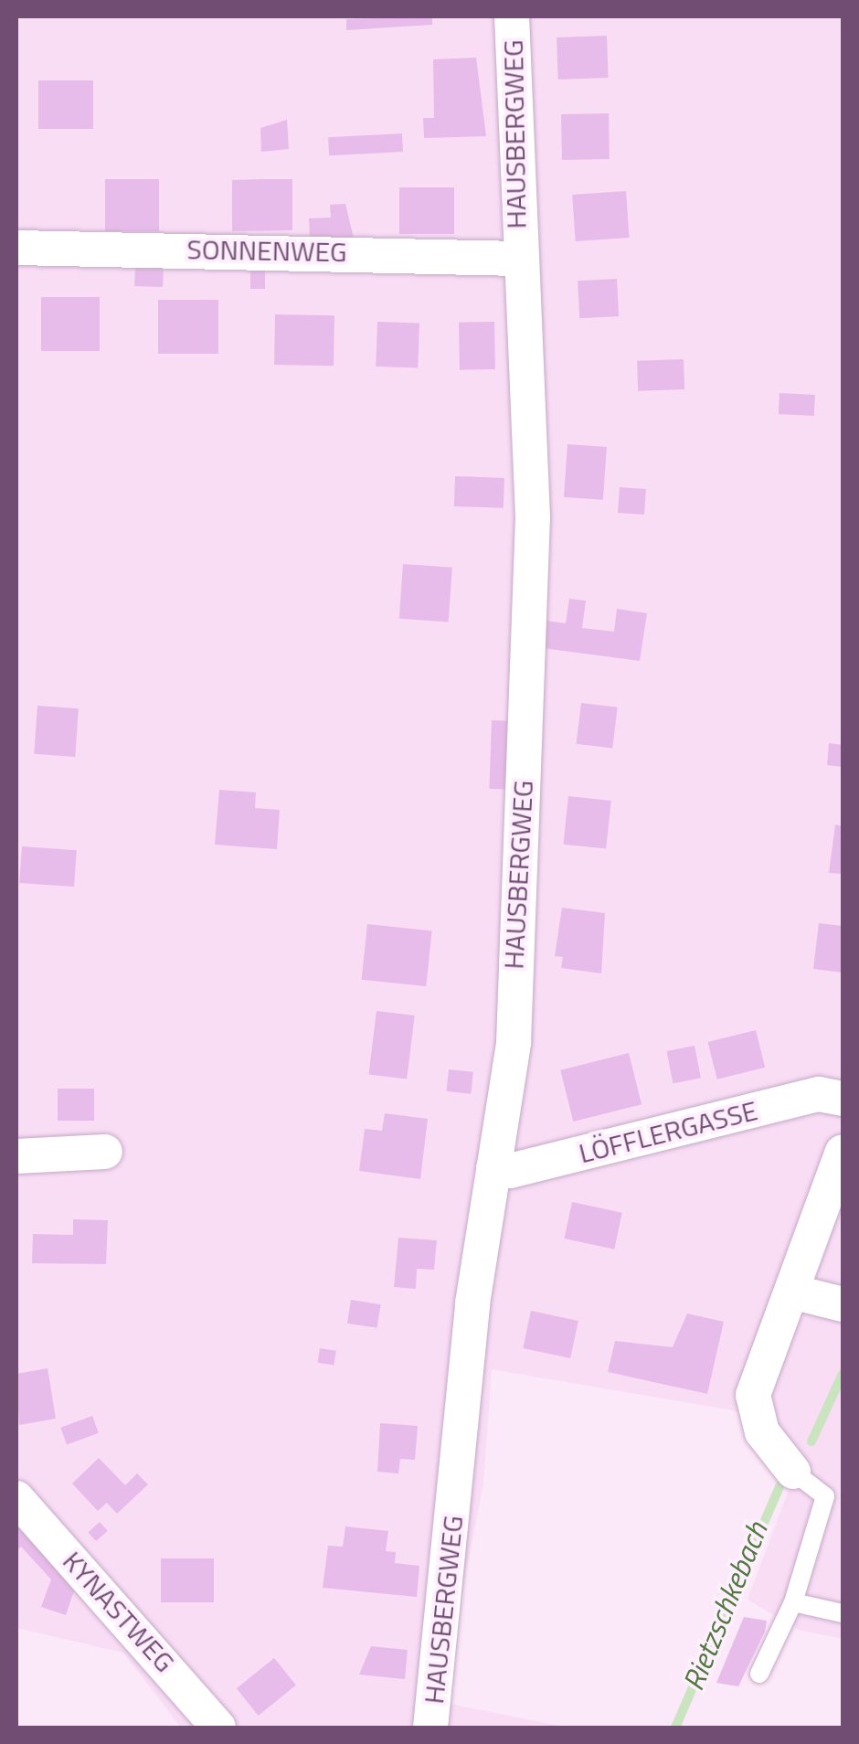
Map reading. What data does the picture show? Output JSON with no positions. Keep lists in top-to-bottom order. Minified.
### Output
{"streets":{"street":["HAUSBERGWEG","SONNENWEG","LÖFFLERGASSE","KYNASTWEG"]},"crossings":[["HAUSBERGWEG","SONNENWEG"],["HAUSBERGWEG","LÖFFLERGASSE"]],"water":["Rietzschkebach"]}
